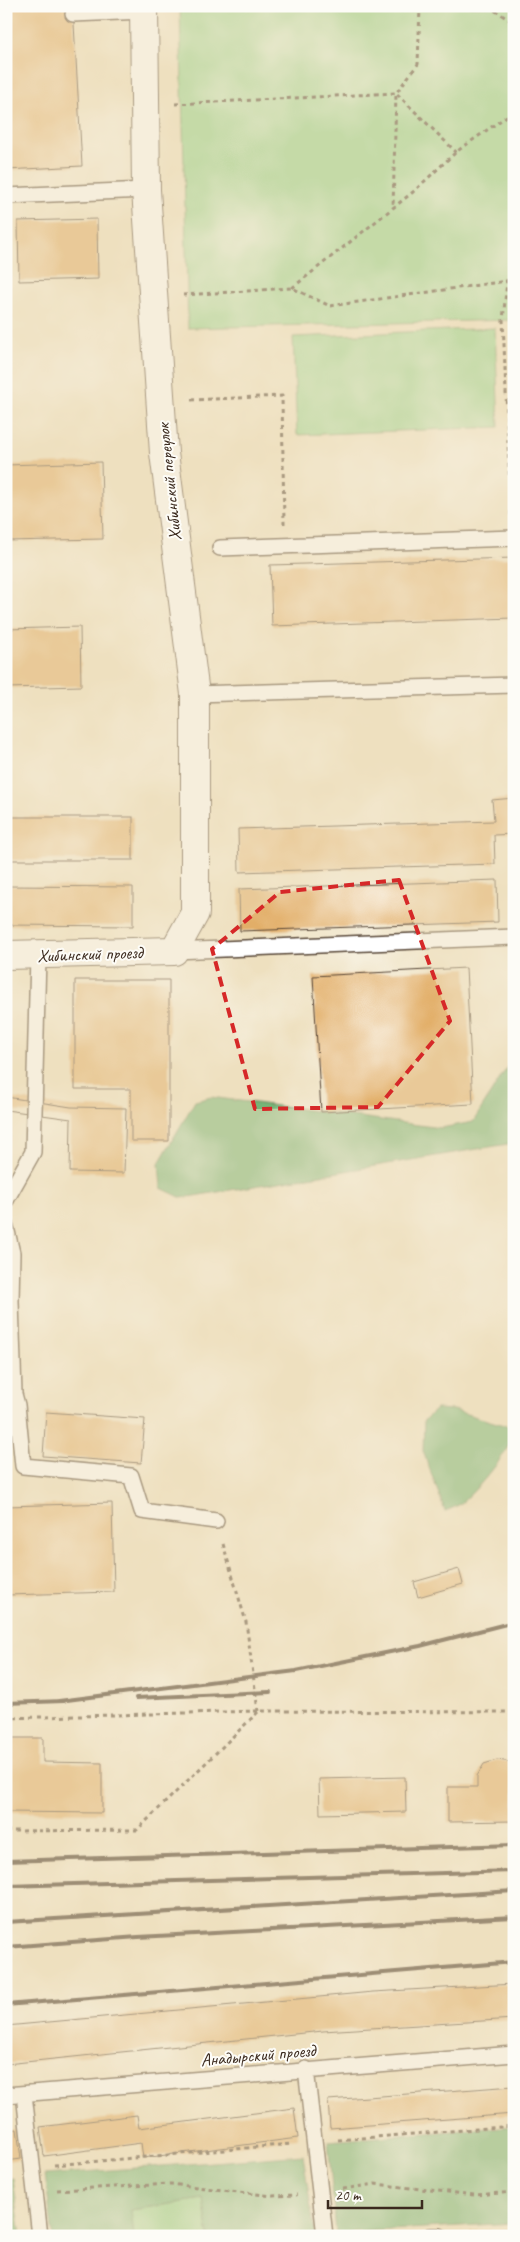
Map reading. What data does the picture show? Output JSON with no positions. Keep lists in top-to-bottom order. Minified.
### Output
{"streets":{"street":["Хибинский переулок","Хибинский проезд"],"lane":["Анадырский проезд"]},"crossings":[["Хибинский переулок","Хибинский проезд"]],"scale_bar":"20 m"}
